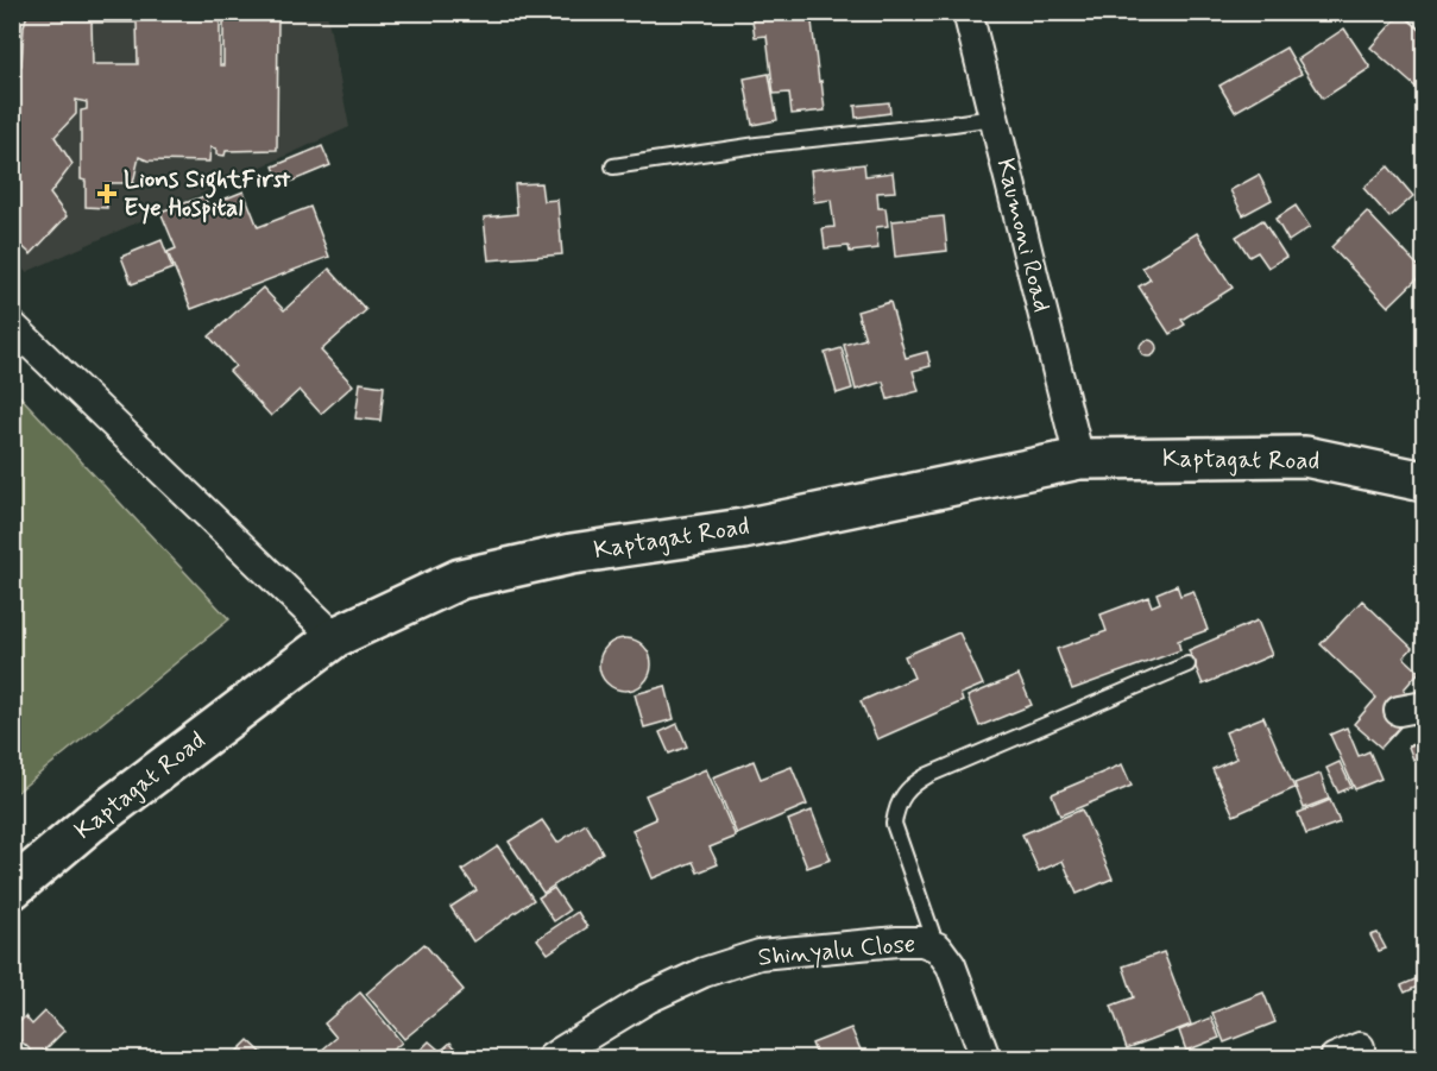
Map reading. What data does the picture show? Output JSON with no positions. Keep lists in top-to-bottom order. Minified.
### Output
{"streets":{"main road":["Kaptagat Road"],"street":["Kaumoni Road","Shinyalu Close"]},"crossings":[["Kaumoni Road","Kaptagat Road"]],"places":{"health":["Lions SightFirst Eye Hospital"]}}
